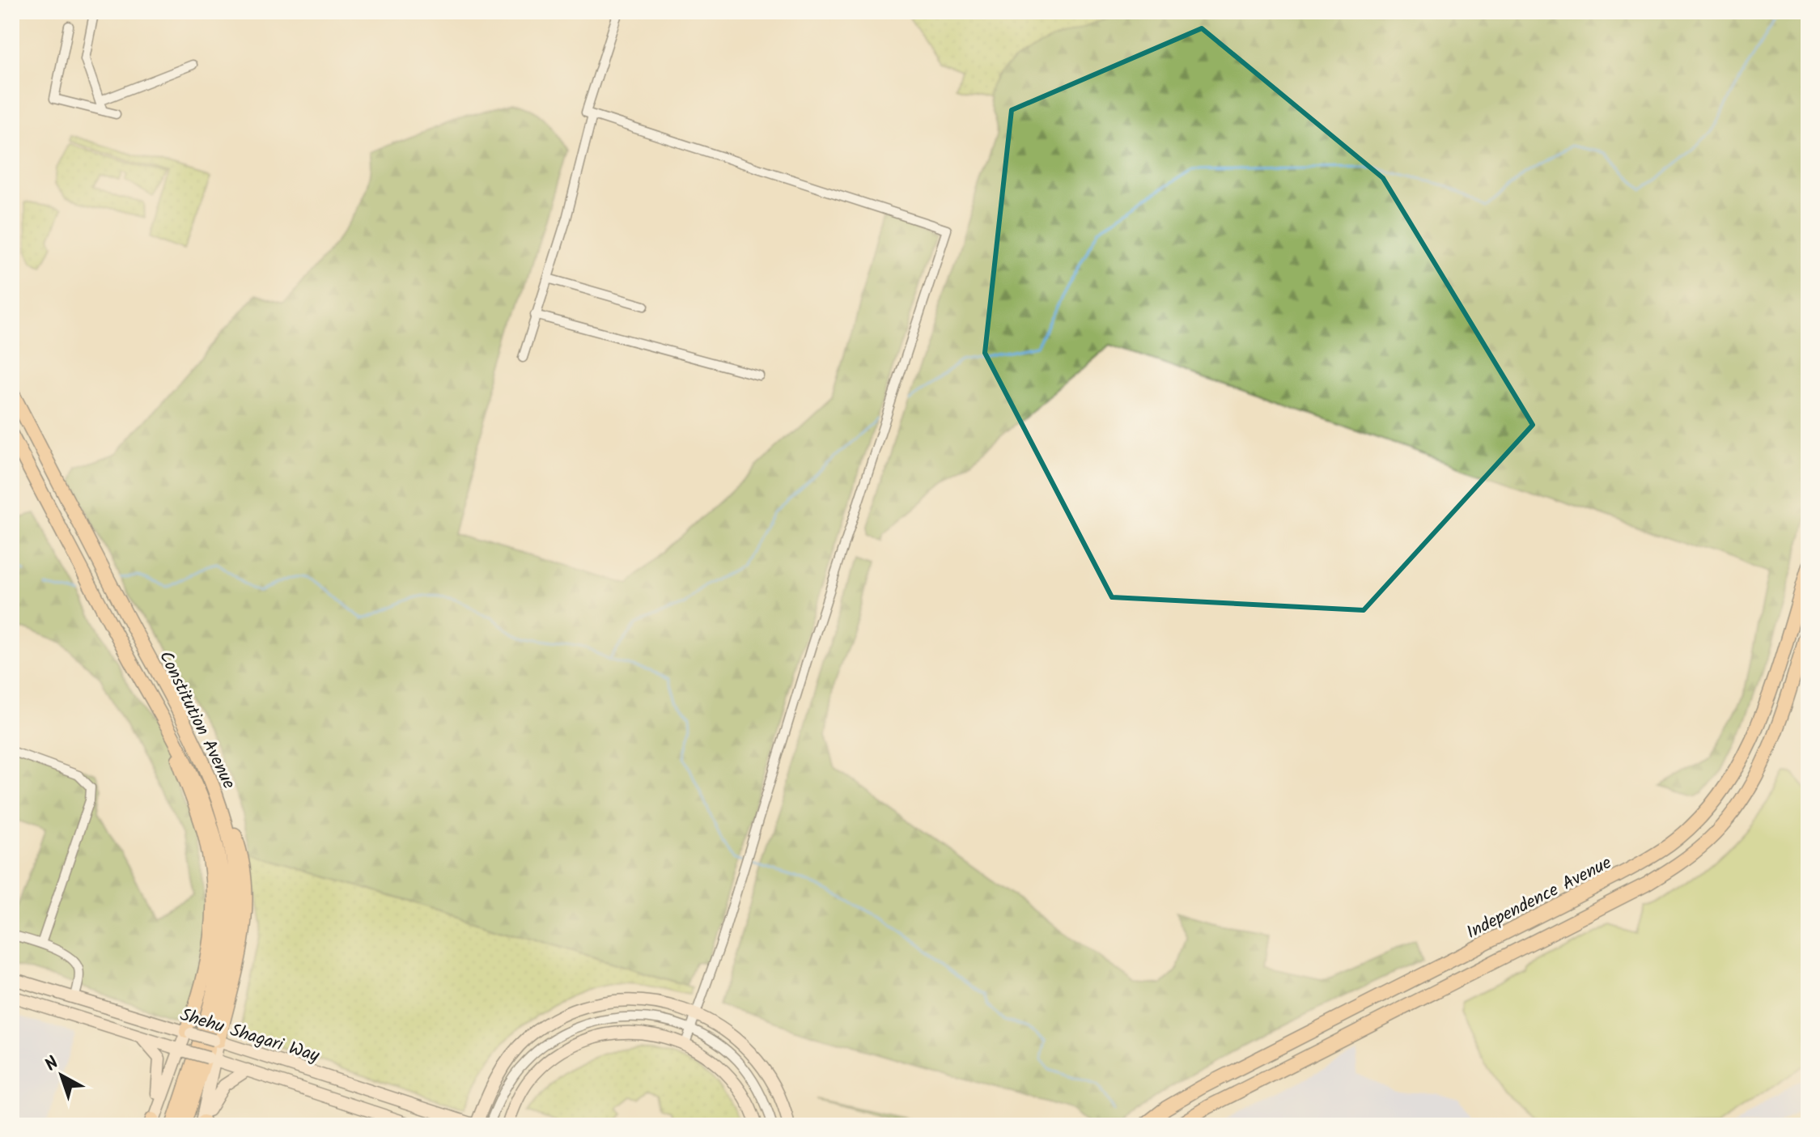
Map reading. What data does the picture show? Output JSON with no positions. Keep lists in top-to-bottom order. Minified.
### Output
{"streets":{"main road":["Constitution Avenue","Independence Avenue","Shehu Shagari Way"]},"north":"top left"}
